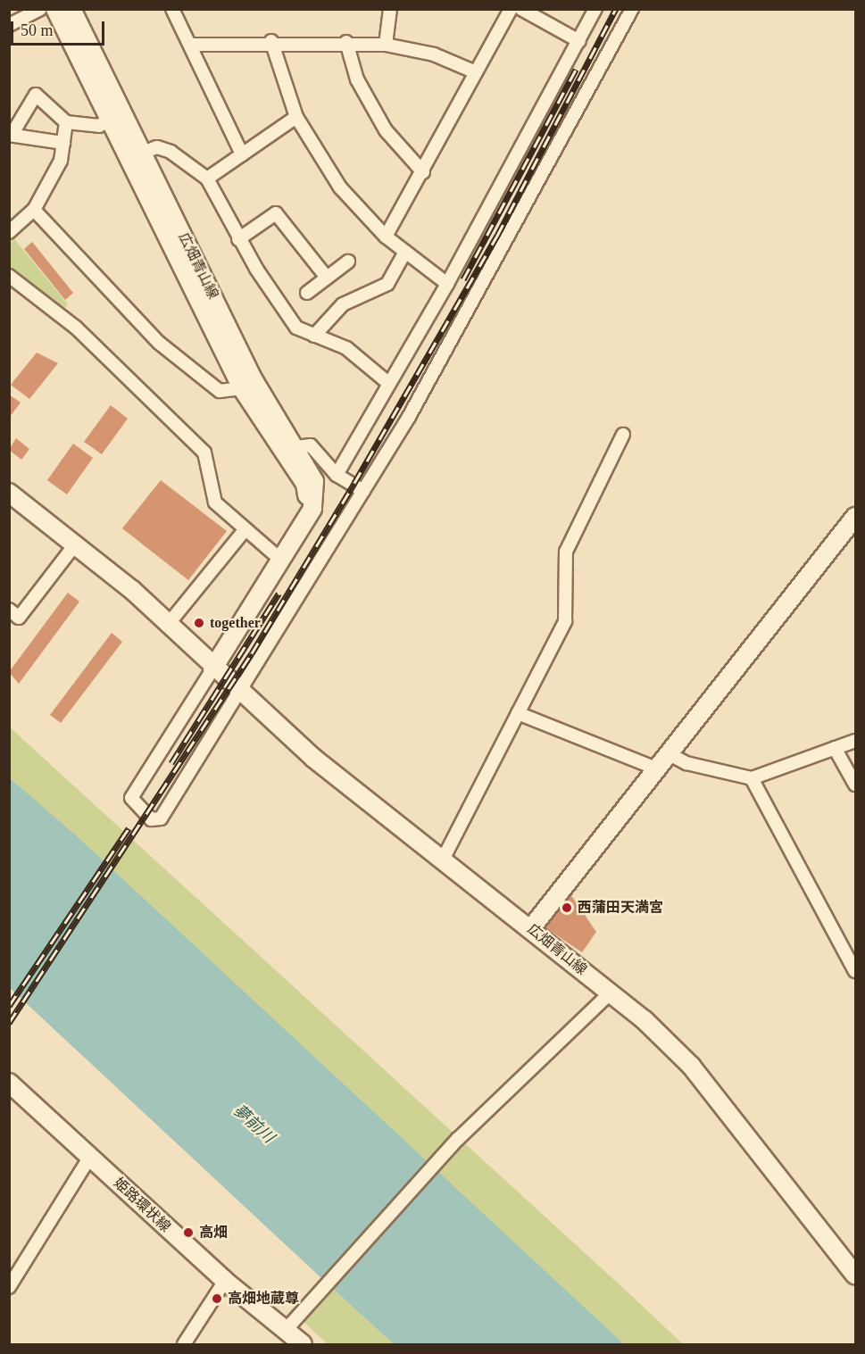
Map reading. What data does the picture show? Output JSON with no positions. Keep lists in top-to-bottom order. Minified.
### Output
{"streets":{"main road":["広畑青山線","姫路環状線"]},"water":["夢前川"],"places":["together","西蒲田天満宮","高畑","高畑地蔵尊"],"scale_bar":"50 m"}
